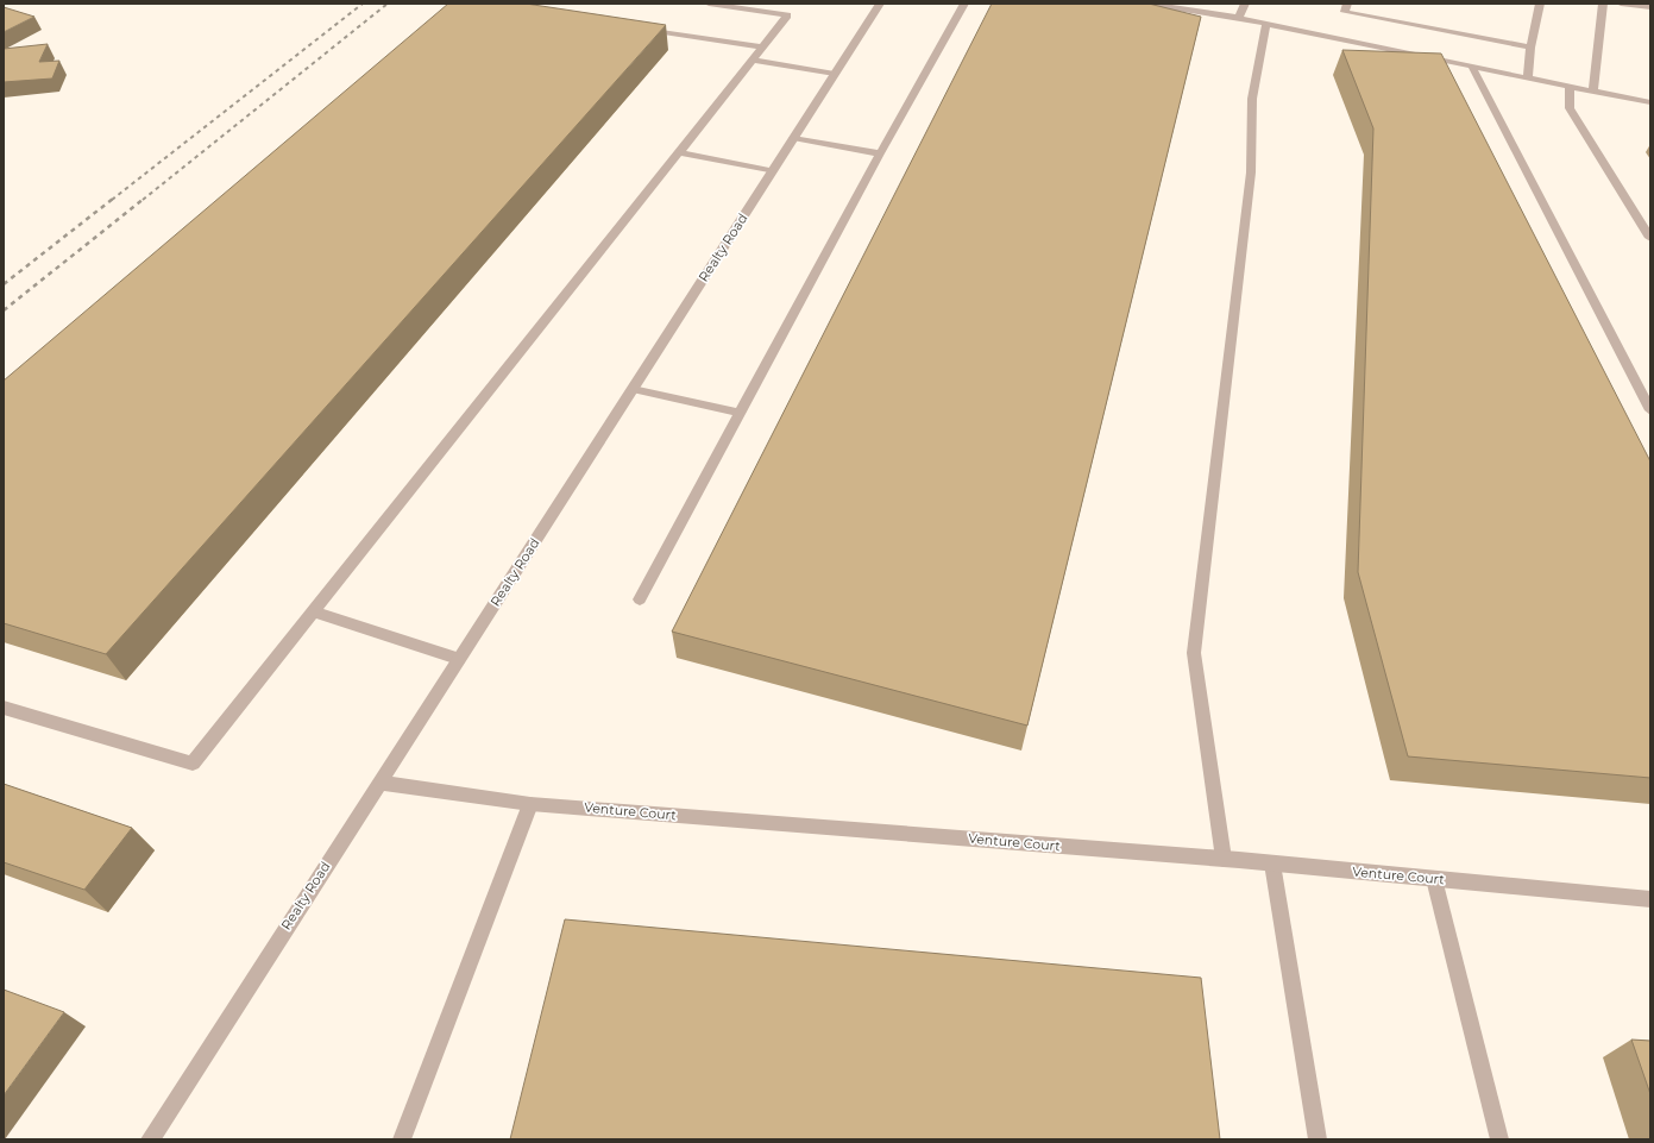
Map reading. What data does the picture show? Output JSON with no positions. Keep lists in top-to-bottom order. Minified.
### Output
{"streets":{"street":["Realty Road","Venture Court"]},"crossings":[["Realty Road","Venture Court"]]}
